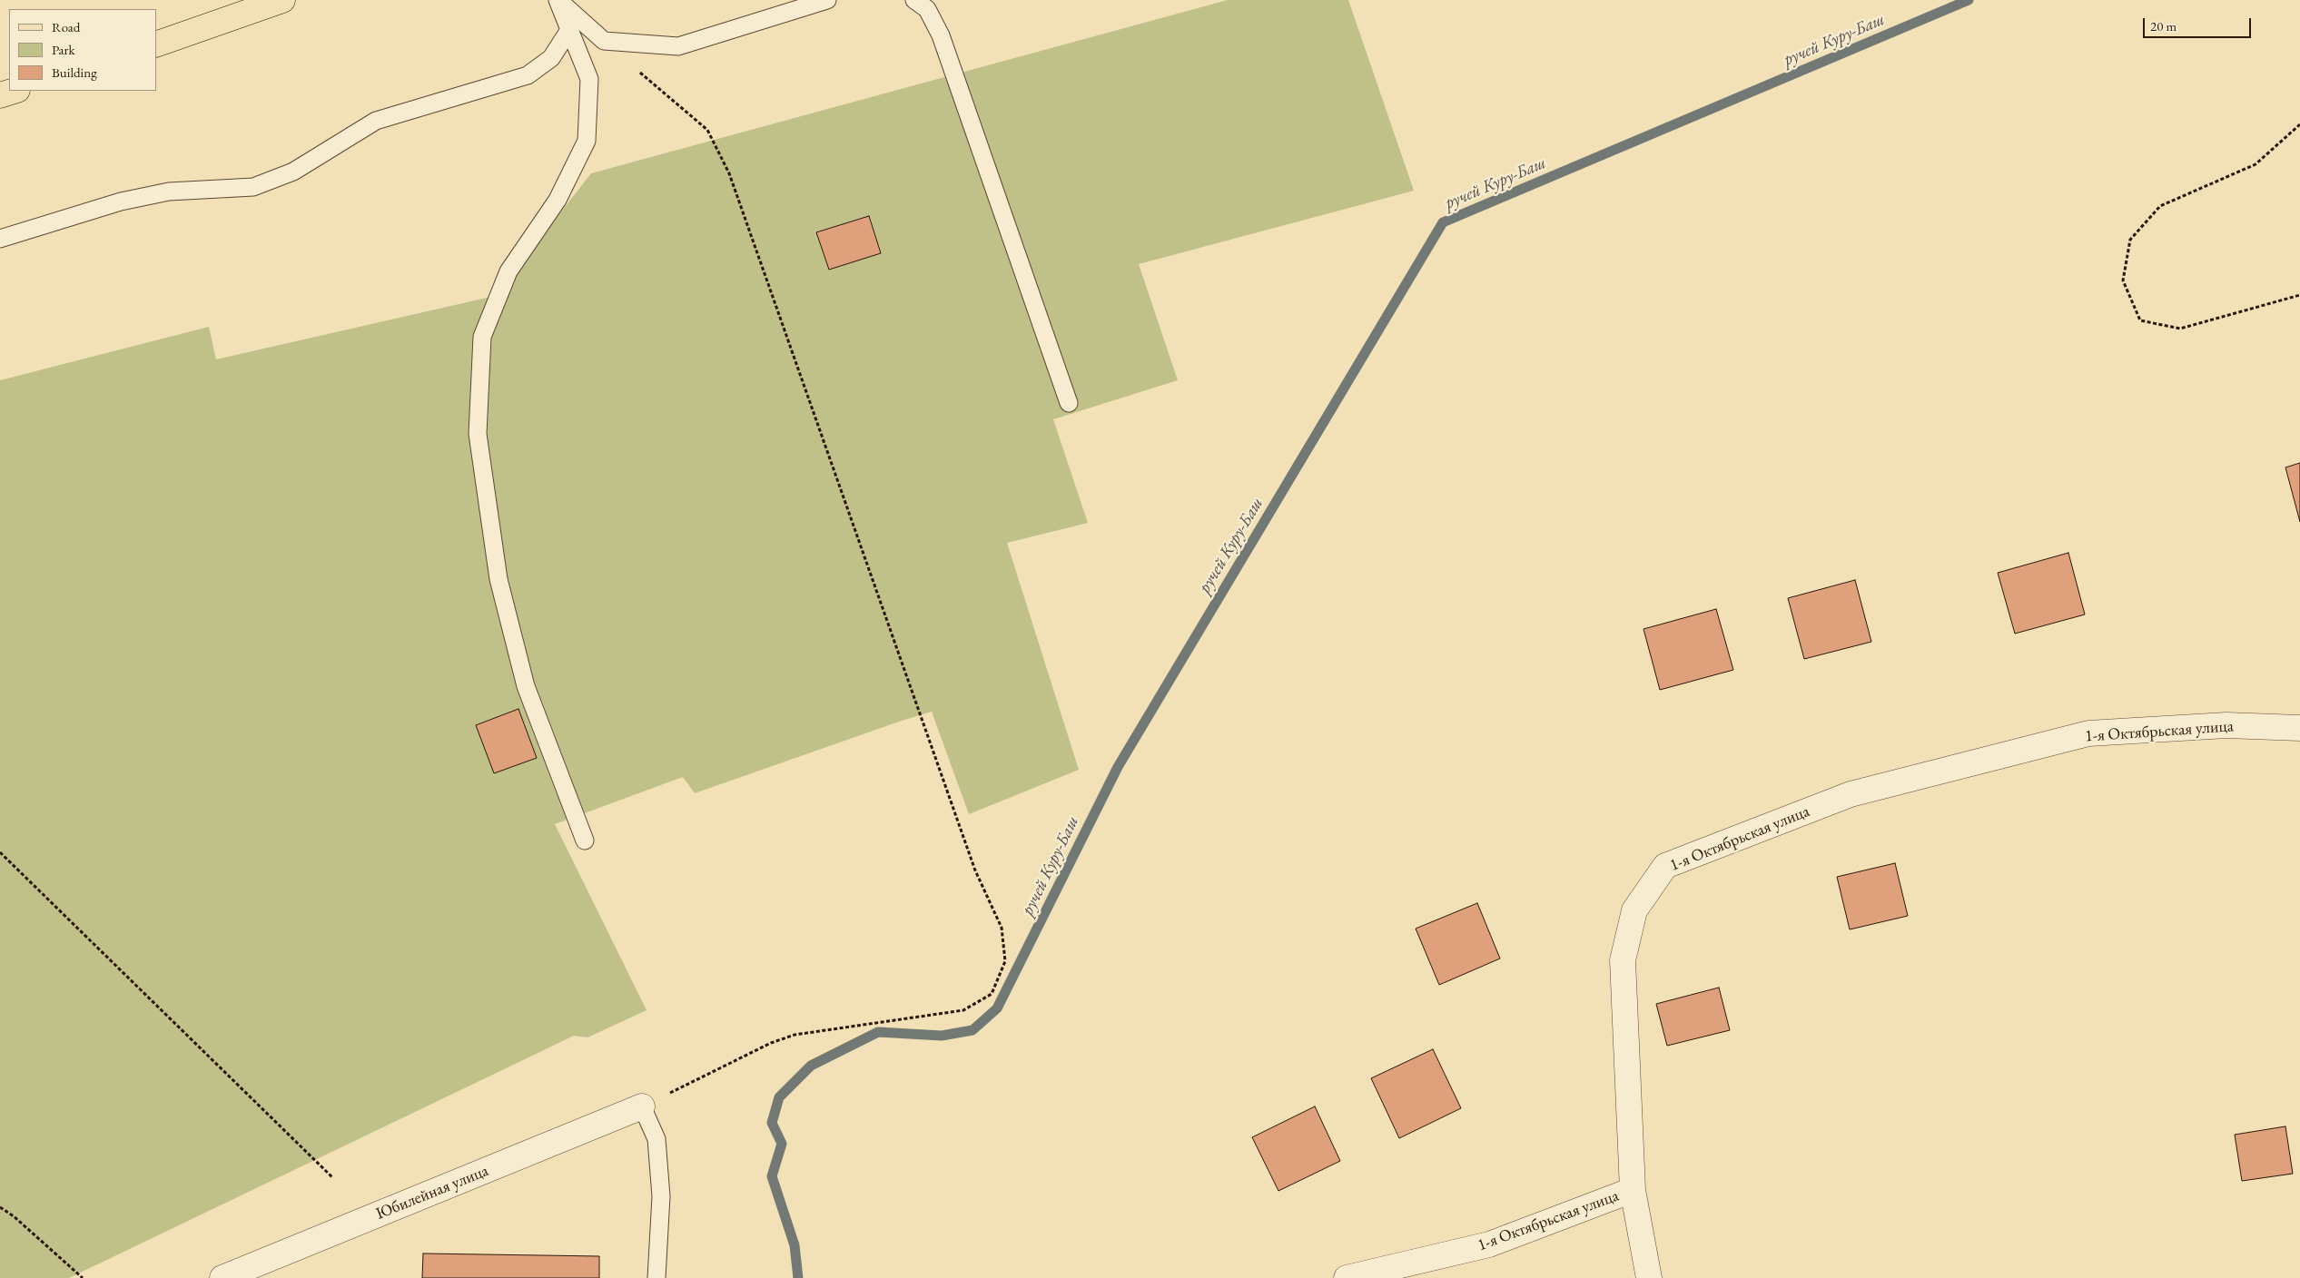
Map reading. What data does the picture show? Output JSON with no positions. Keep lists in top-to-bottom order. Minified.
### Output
{"streets":{"street":["1-я Октябрьская улица","Юбилейная улица"]},"water":["ручей Куру-Баш"],"legend":["Road","Park","Building"],"scale_bar":"20 m"}
